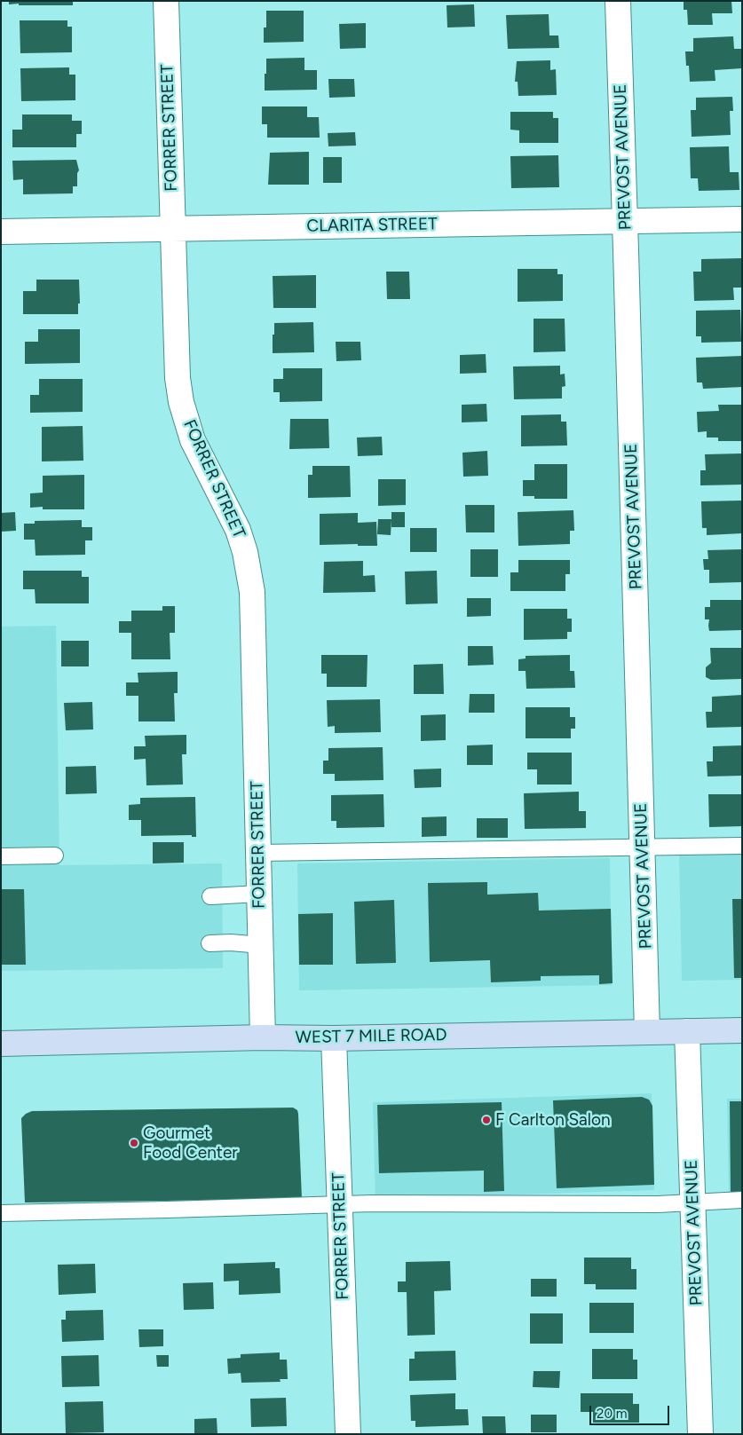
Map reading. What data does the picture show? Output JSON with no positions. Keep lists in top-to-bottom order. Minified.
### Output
{"streets":{"main road":["WEST 7 MILE ROAD"],"street":["FORRER STREET","PREVOST AVENUE","CLARITA STREET"]},"crossings":[["FORRER STREET","CLARITA STREET"],["FORRER STREET","WEST 7 MILE ROAD"],["PREVOST AVENUE","CLARITA STREET"],["PREVOST AVENUE","WEST 7 MILE ROAD"]],"places":["F Carlton Salon","Gourmet Food Center"],"scale_bar":"20 m"}
